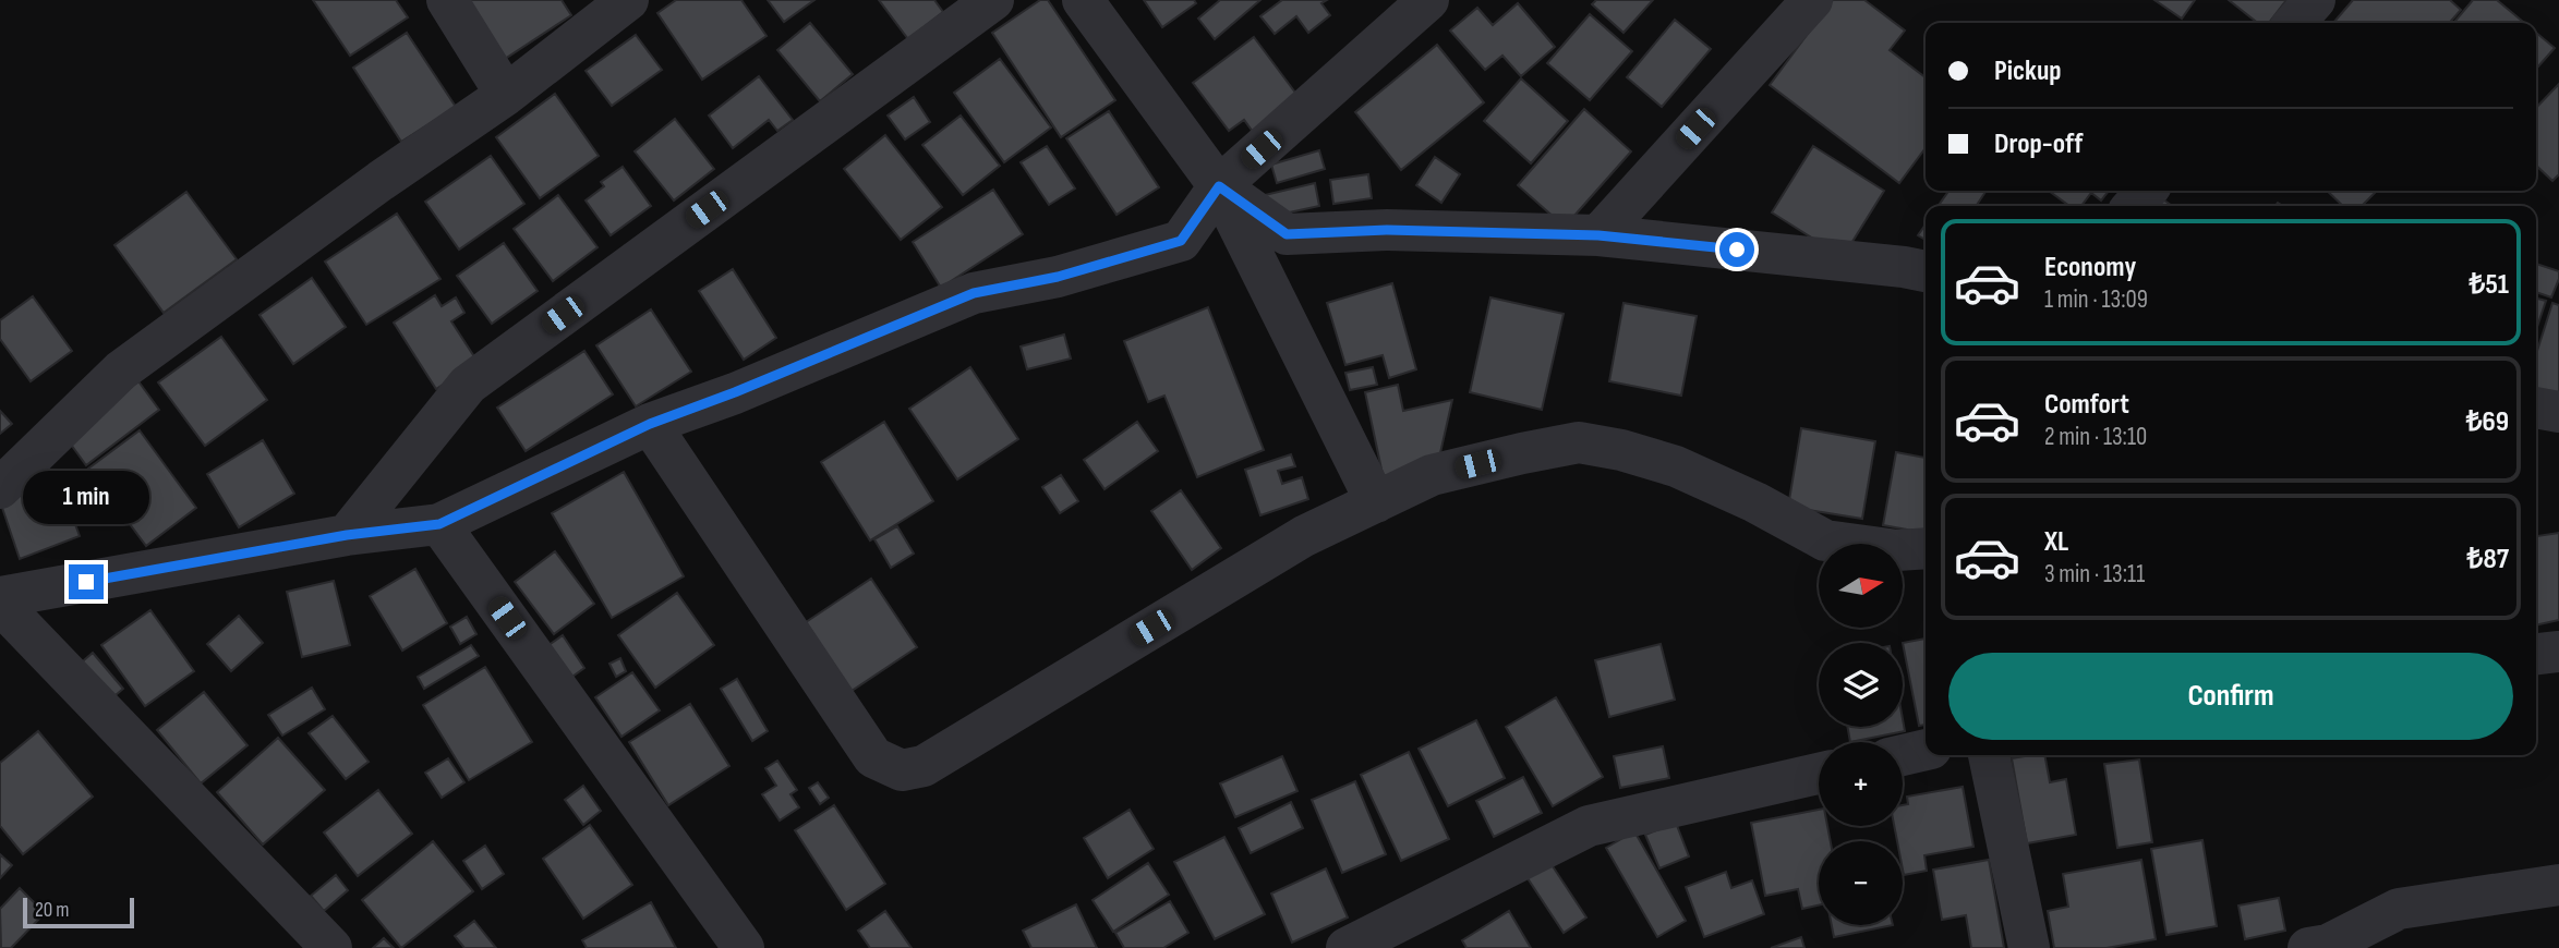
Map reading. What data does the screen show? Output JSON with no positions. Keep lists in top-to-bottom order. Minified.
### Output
{"scale_bar":"20 m","north":"right","page":{"banner":["Pickup","Drop-off"],"list":[{"name":"Economy","note":"1 min · 13:09","value":"₺51"},{"name":"Comfort","note":"2 min · 13:10","value":"₺69"},{"name":"XL","note":"3 min · 13:11","value":"₺87"}],"bubble":"1 min","map_buttons":["+","−"],"buttons":"Confirm","scale":"20 m"}}
